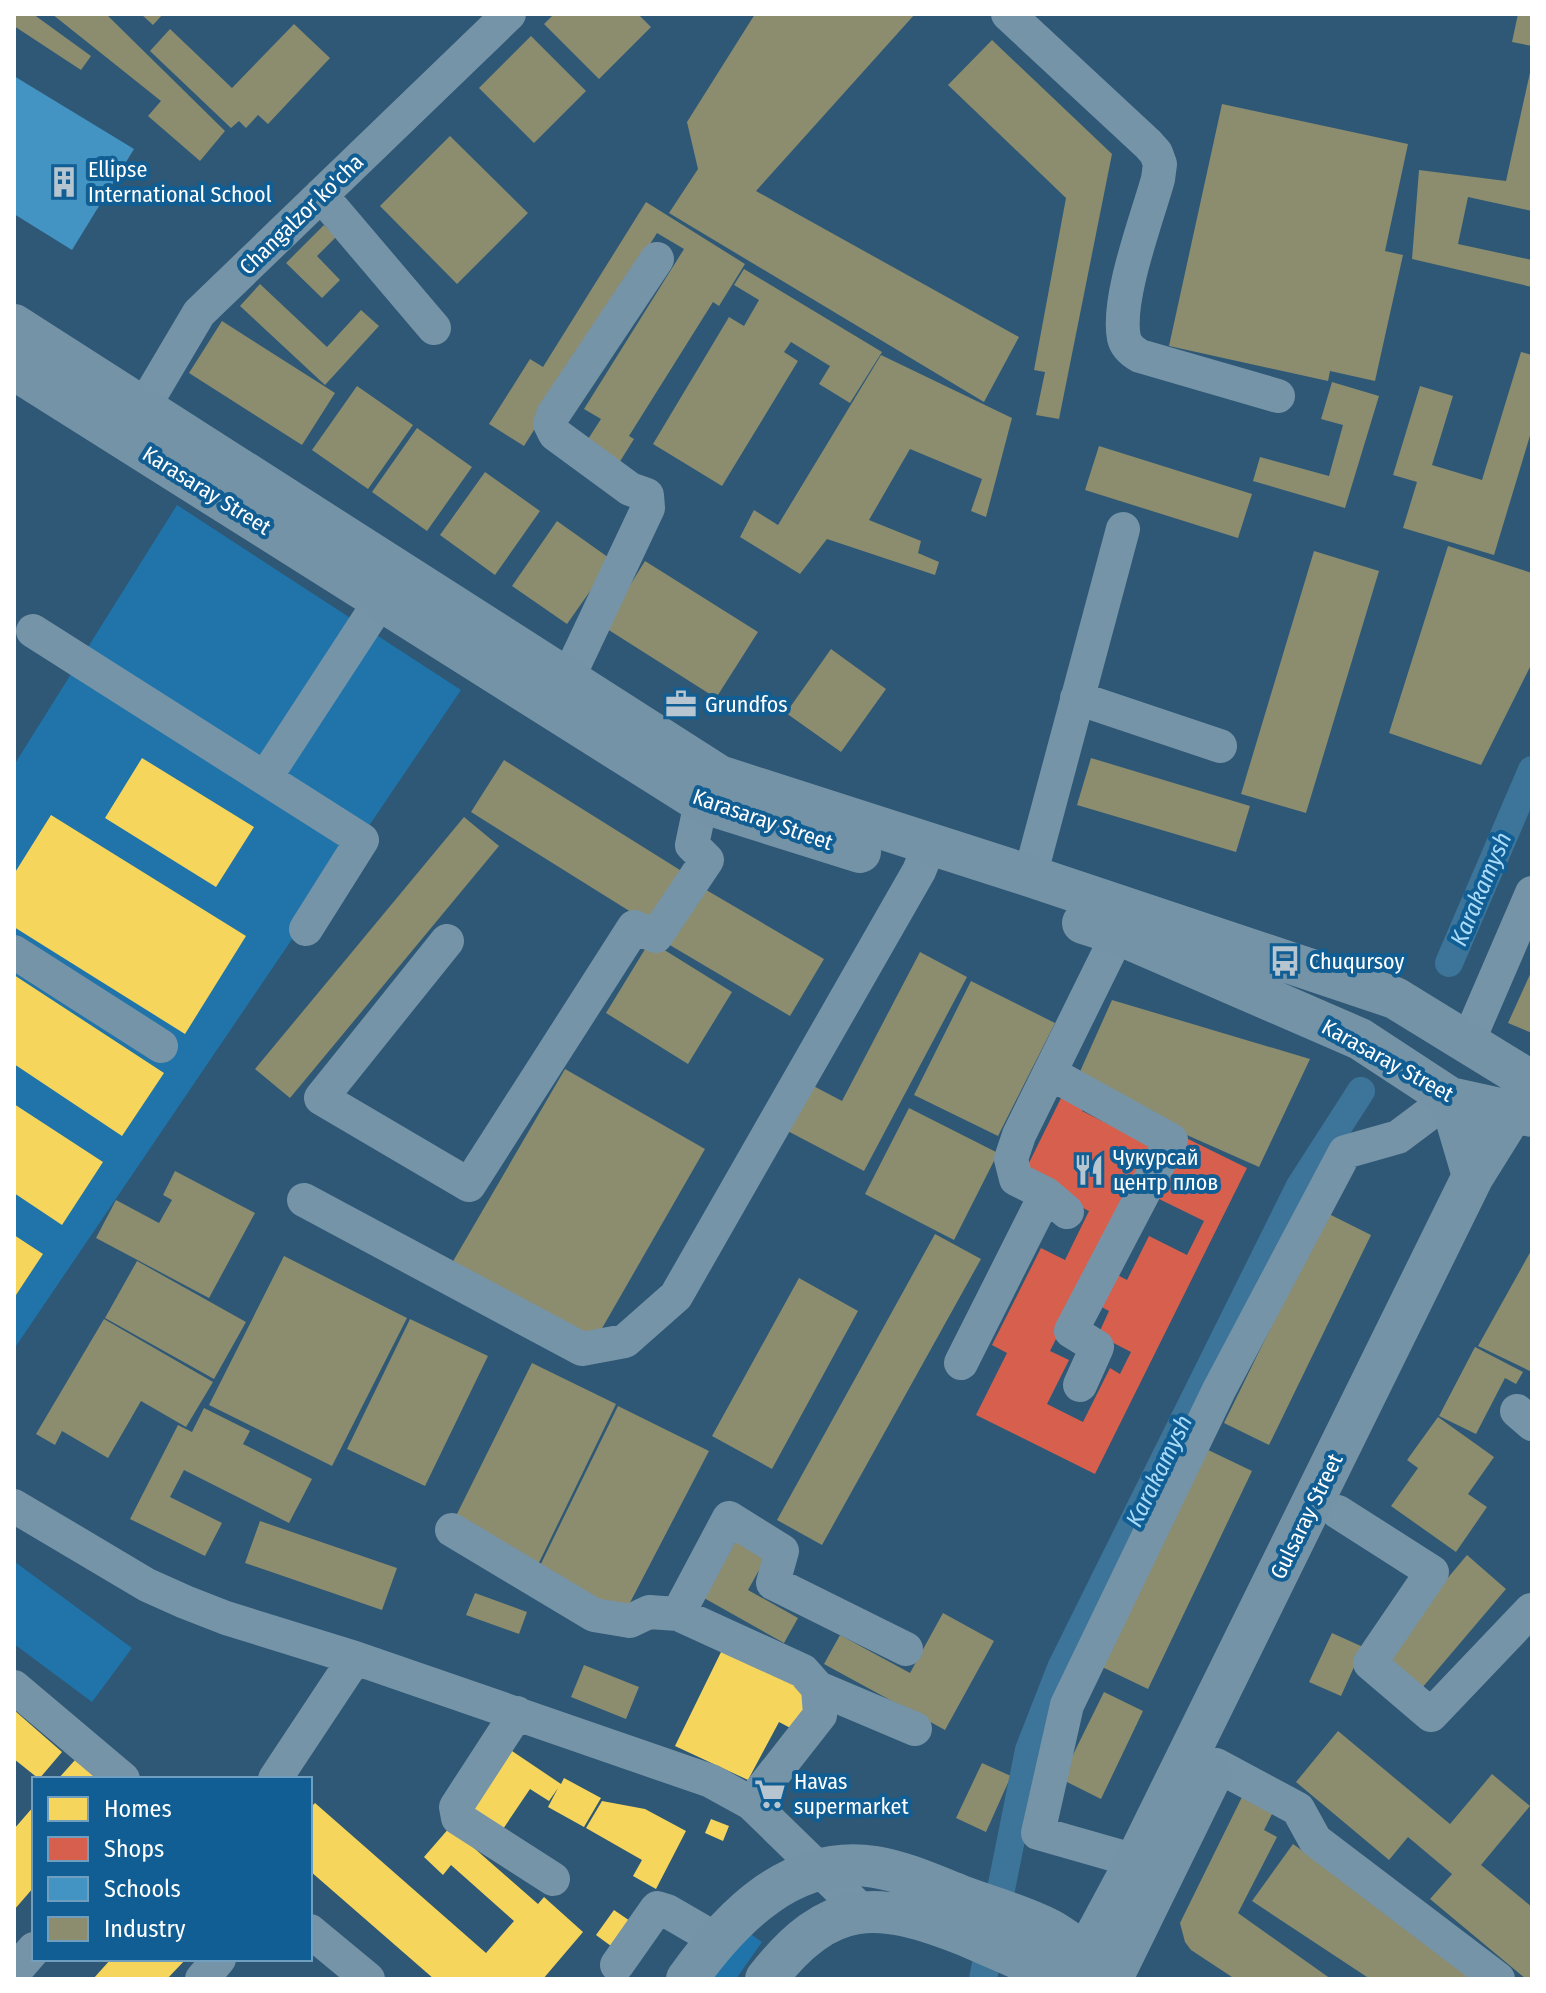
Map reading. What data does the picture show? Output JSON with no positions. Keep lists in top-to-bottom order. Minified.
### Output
{"streets":{"main road":["Karasaray Street","Gulsaray Street"],"street":["Changalzor ko'cha"]},"crossings":[["Changalzor ko'cha","Karasaray Street"],["Karasaray Street","Gulsaray Street"]],"water":["Karakamysh"],"places":{"building":["Ellipse International School"],"office":["Grundfos"],"bus stop":["Chuqursoy"],"restaurant":["Чукурсай центр плов"],"supermarket":["Havas supermarket"]},"legend":["Homes","Shops","Schools","Industry"]}
